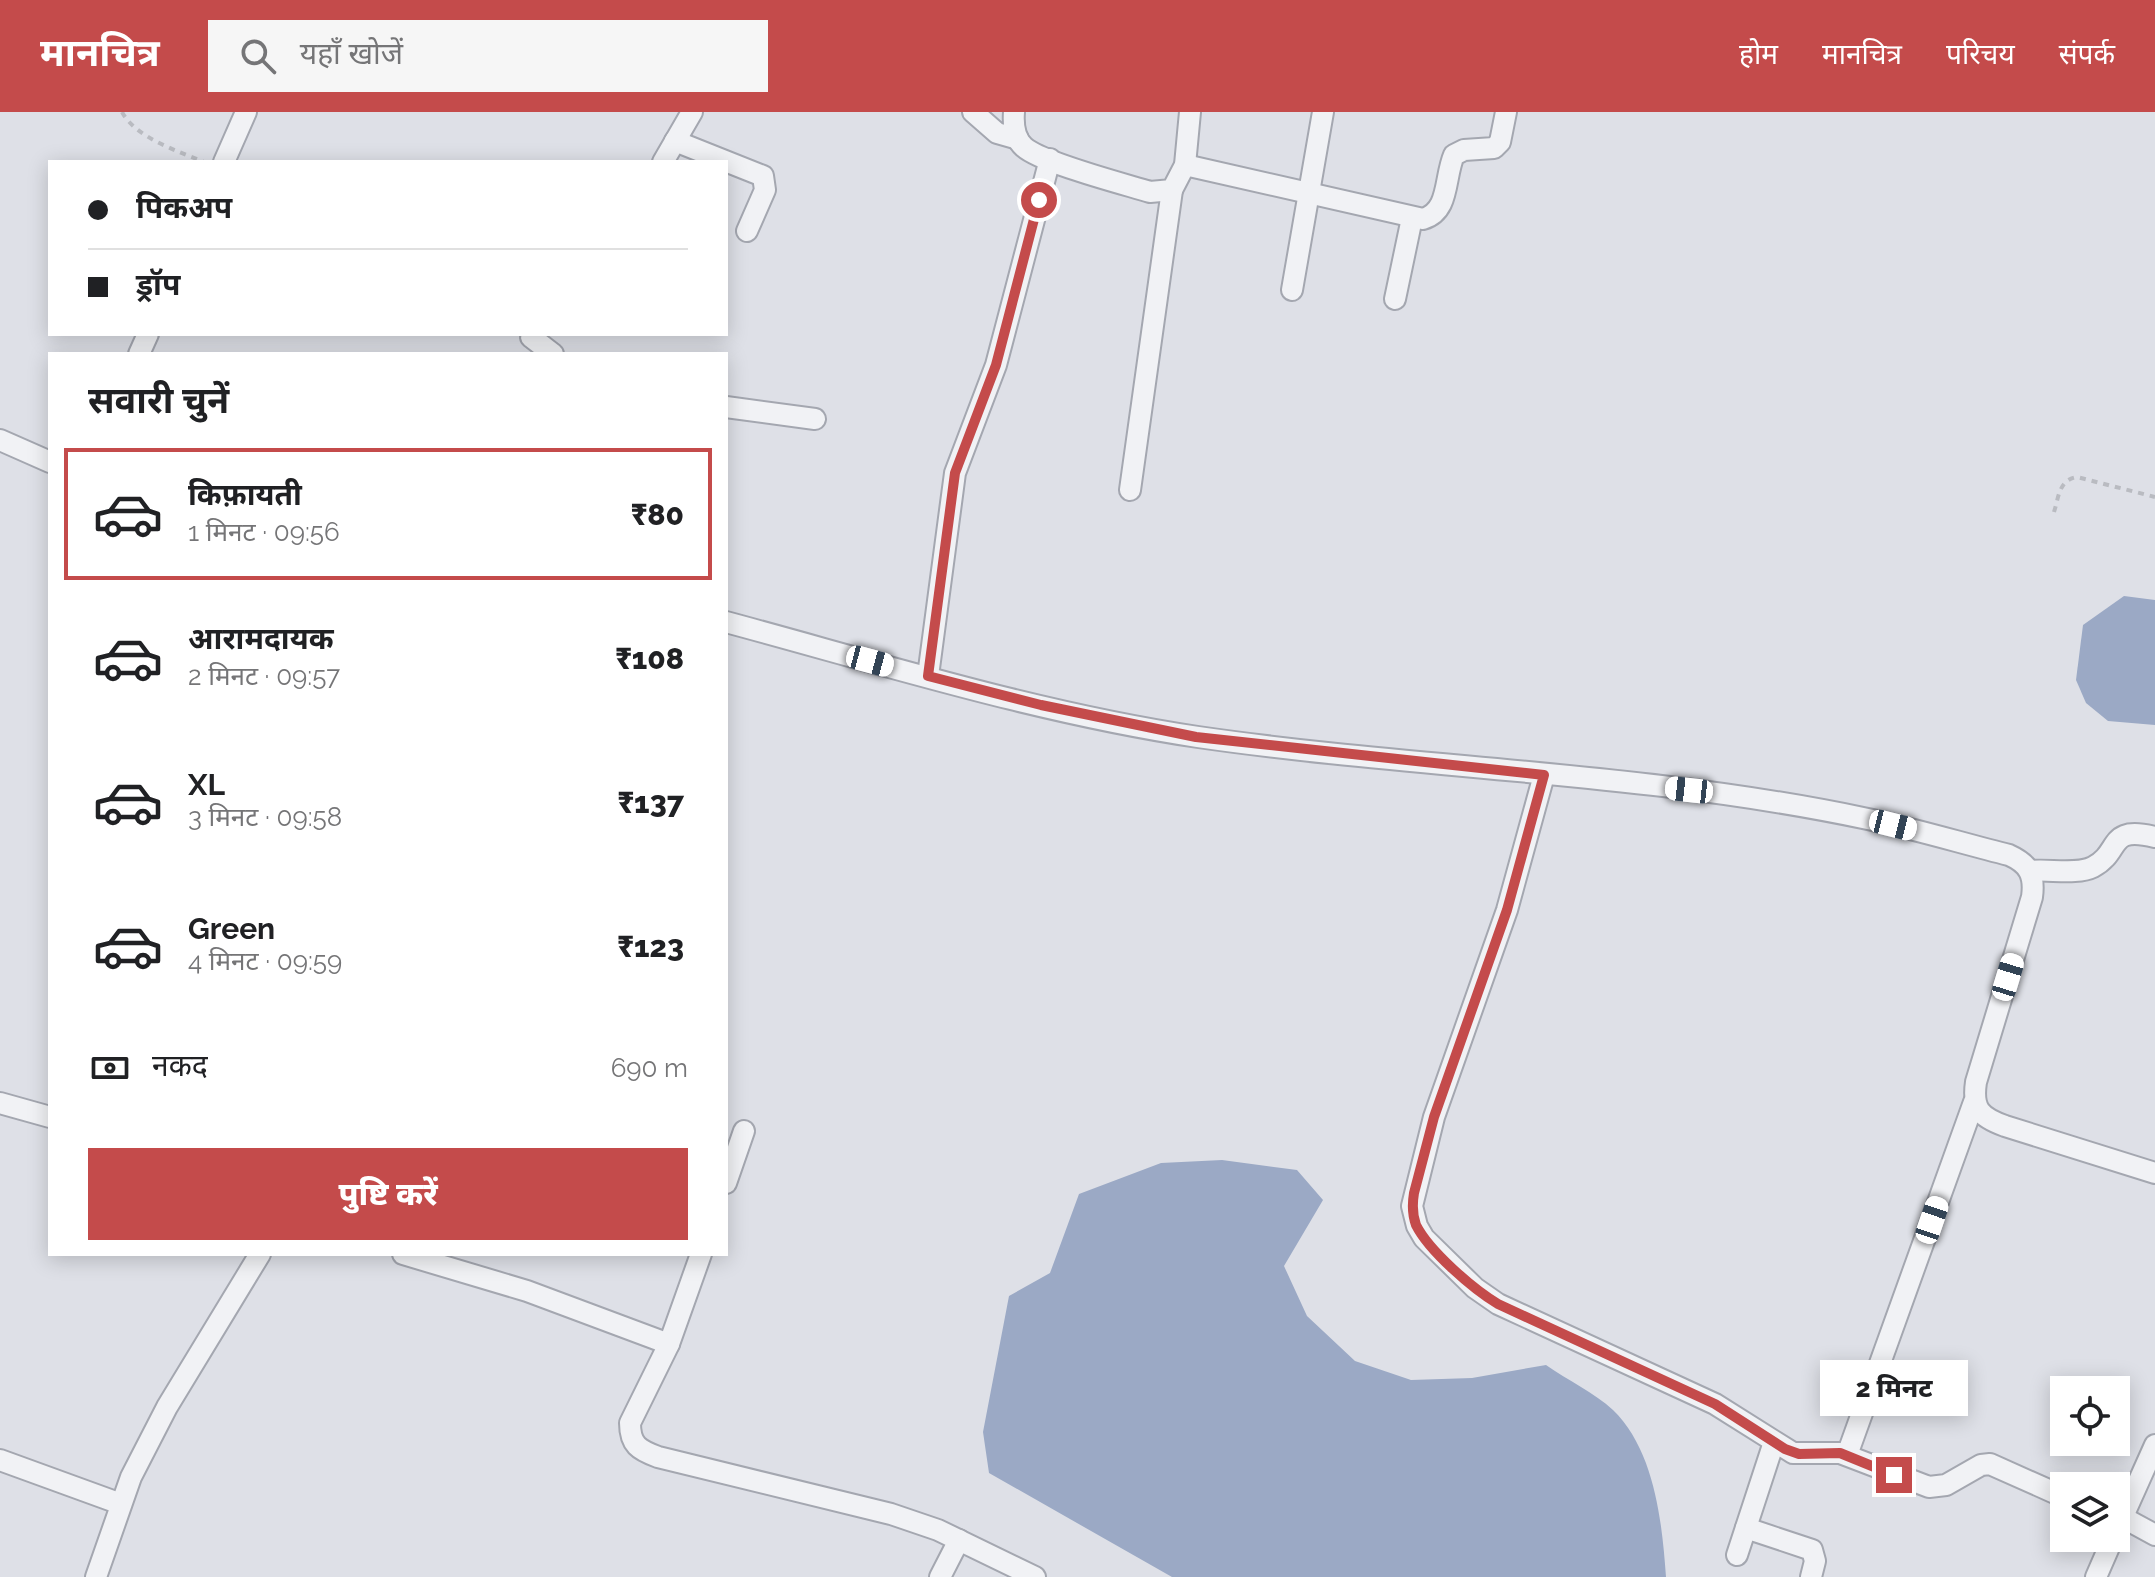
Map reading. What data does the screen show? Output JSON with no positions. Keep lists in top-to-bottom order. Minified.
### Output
{"page":{"header":"मानचित्र","search":"यहाँ खोजें","nav":["होम","मानचित्र","परिचय","संपर्क"],"banner":["पिकअप","ड्रॉप"],"heading":"सवारी चुनें","list":[{"name":"किफ़ायती","note":"1 मिनट · 09:56","value":"₹80"},{"name":"आरामदायक","note":"2 मिनट · 09:57","value":"₹108"},{"name":"XL","note":"3 मिनट · 09:58","value":"₹137"},{"name":"Green","note":"4 मिनट · 09:59","value":"₹123"}],"pay":["नकद","690 m"],"buttons":"पुष्टि करें","bubble":"2 मिनट"}}
